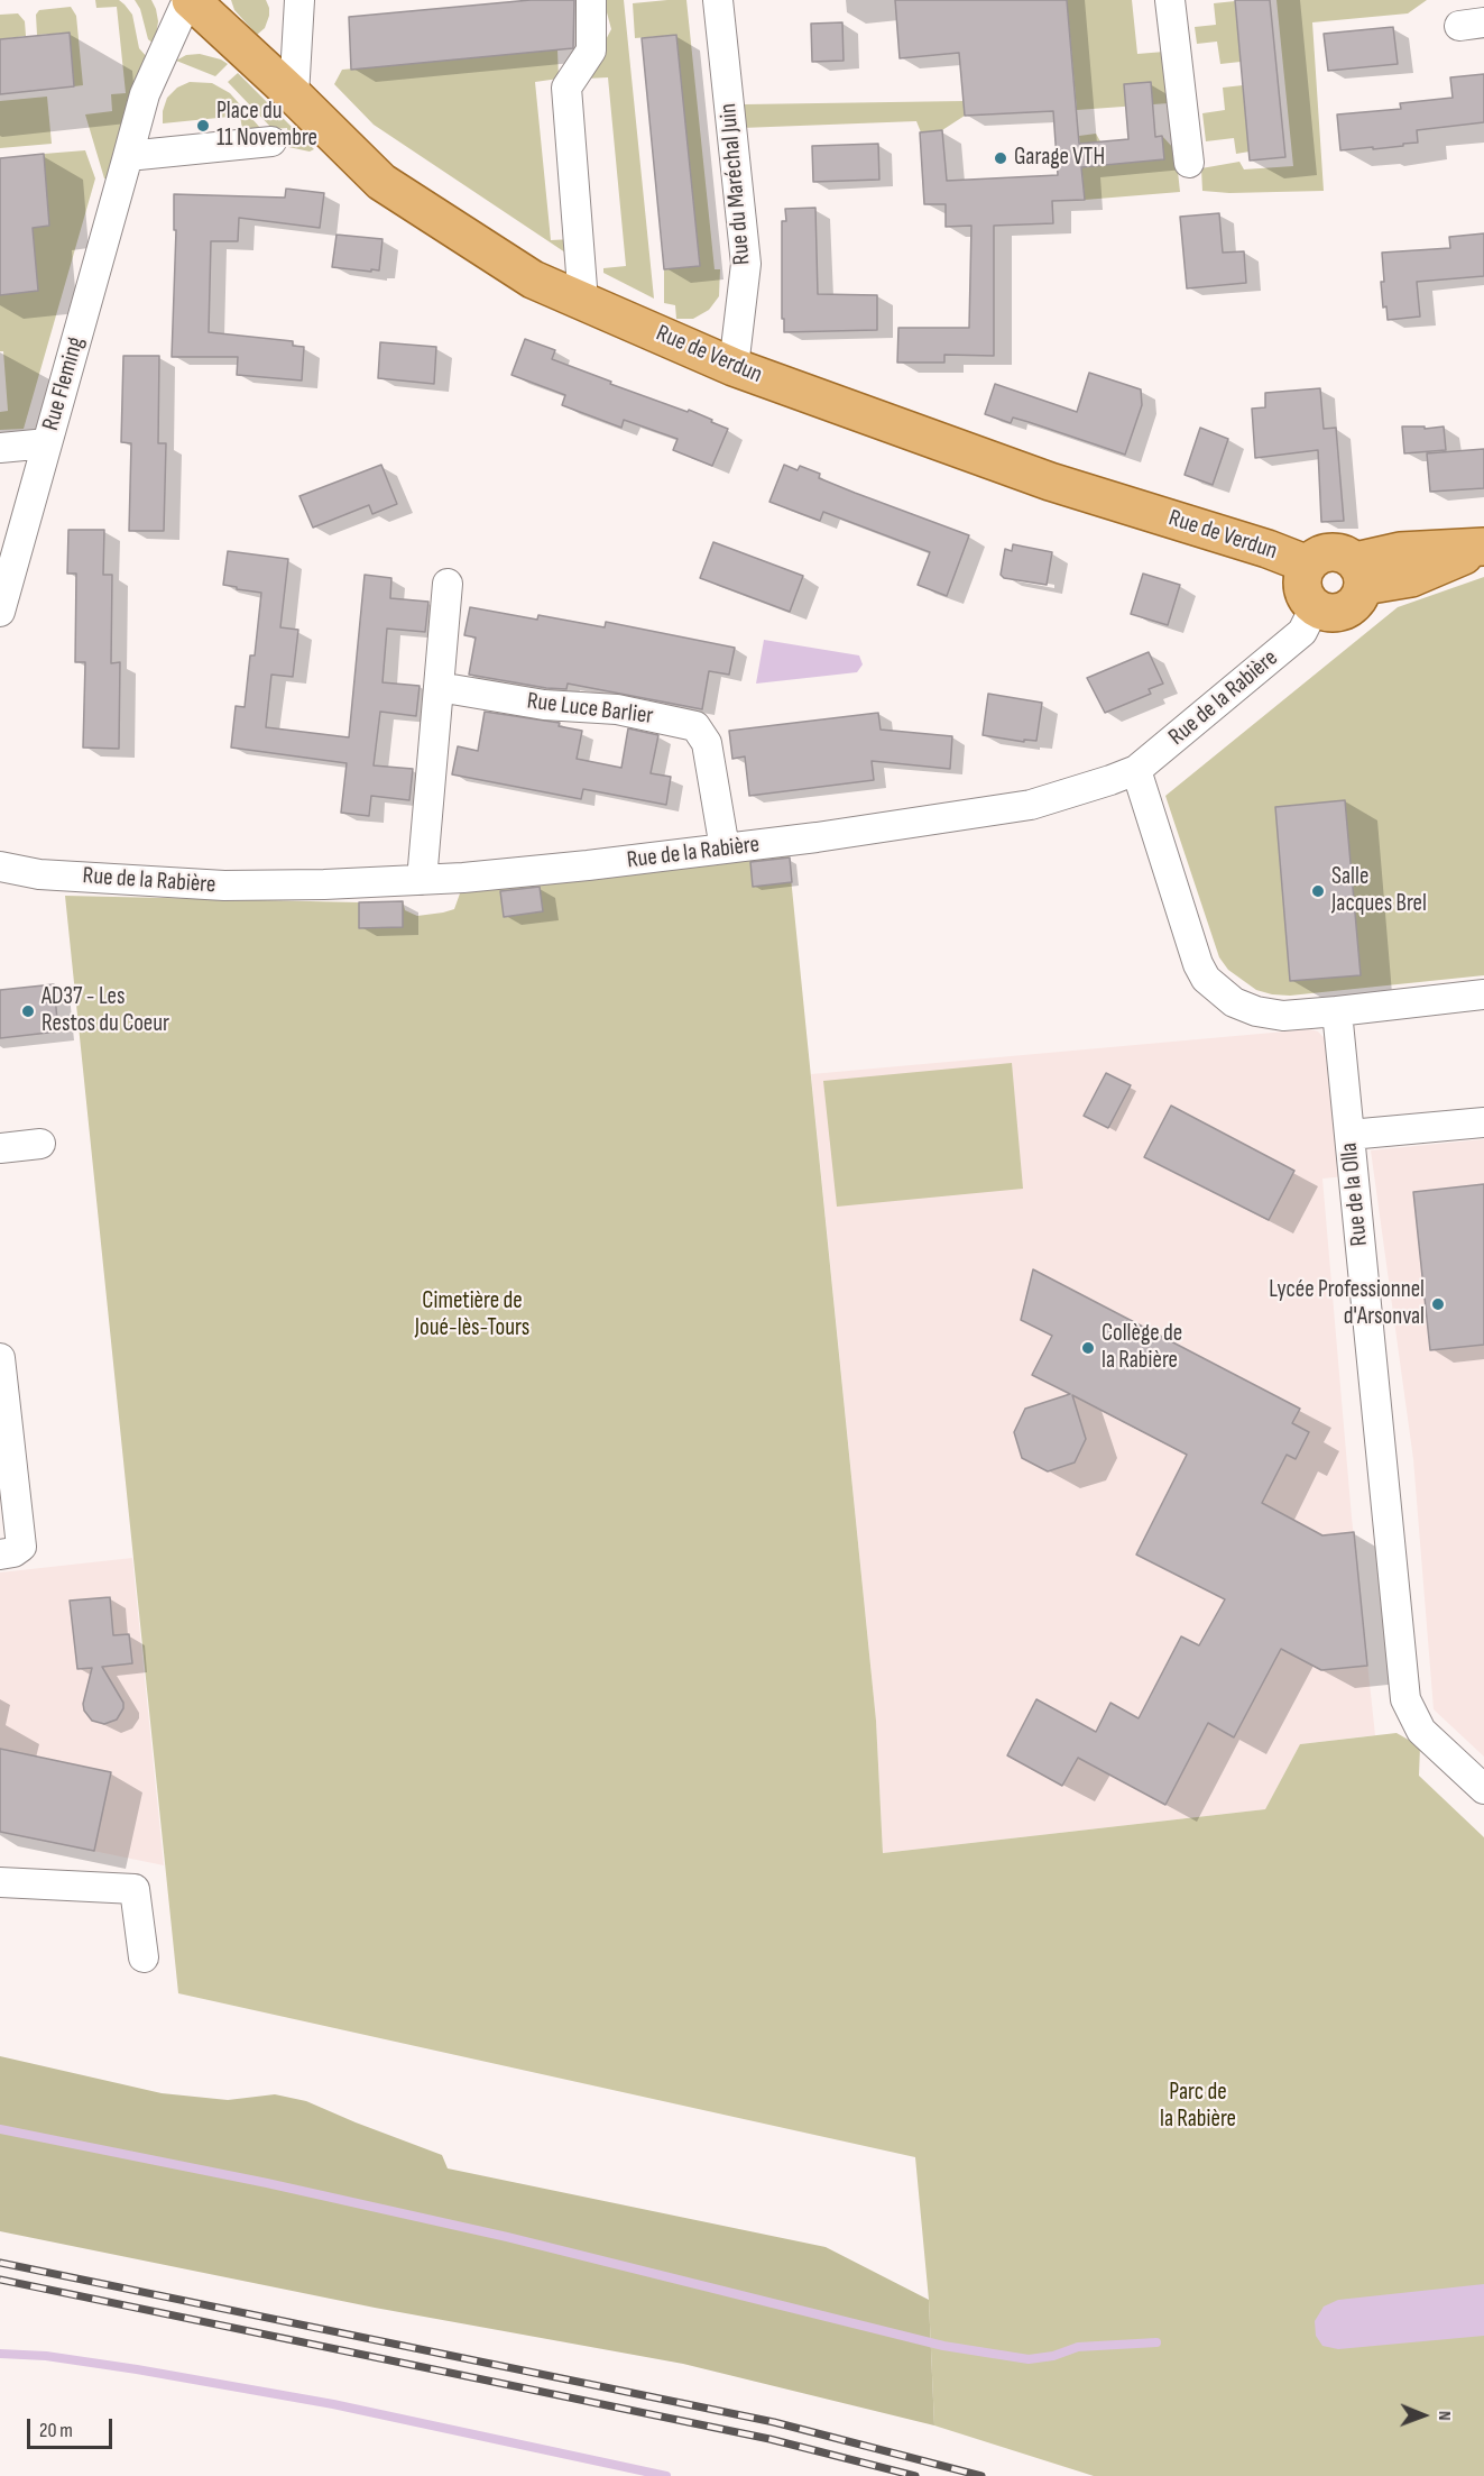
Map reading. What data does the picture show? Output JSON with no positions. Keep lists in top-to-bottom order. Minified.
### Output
{"streets":{"main road":["Rue de Verdun"],"street":["Rue du Maréchal Juin","Rue Fleming","Rue de la Rabière","Rue Luce Barlier","Rue de la Olla"]},"crossings":[["Rue du Maréchal Juin","Rue de Verdun"],["Rue de Verdun","Rue de la Rabière"],["Rue de la Rabière","Rue Luce Barlier"]],"parks":["Cimetière de Joué-lès-Tours","Parc de la Rabière"],"places":["Place du 11 Novembre","Garage VTH","Salle Jacques Brel","AD37 - Les Restos du Coeur","Lycée Professionnel d'Arsonval","Collège de la Rabière"],"scale_bar":"20 m","north":"right"}
